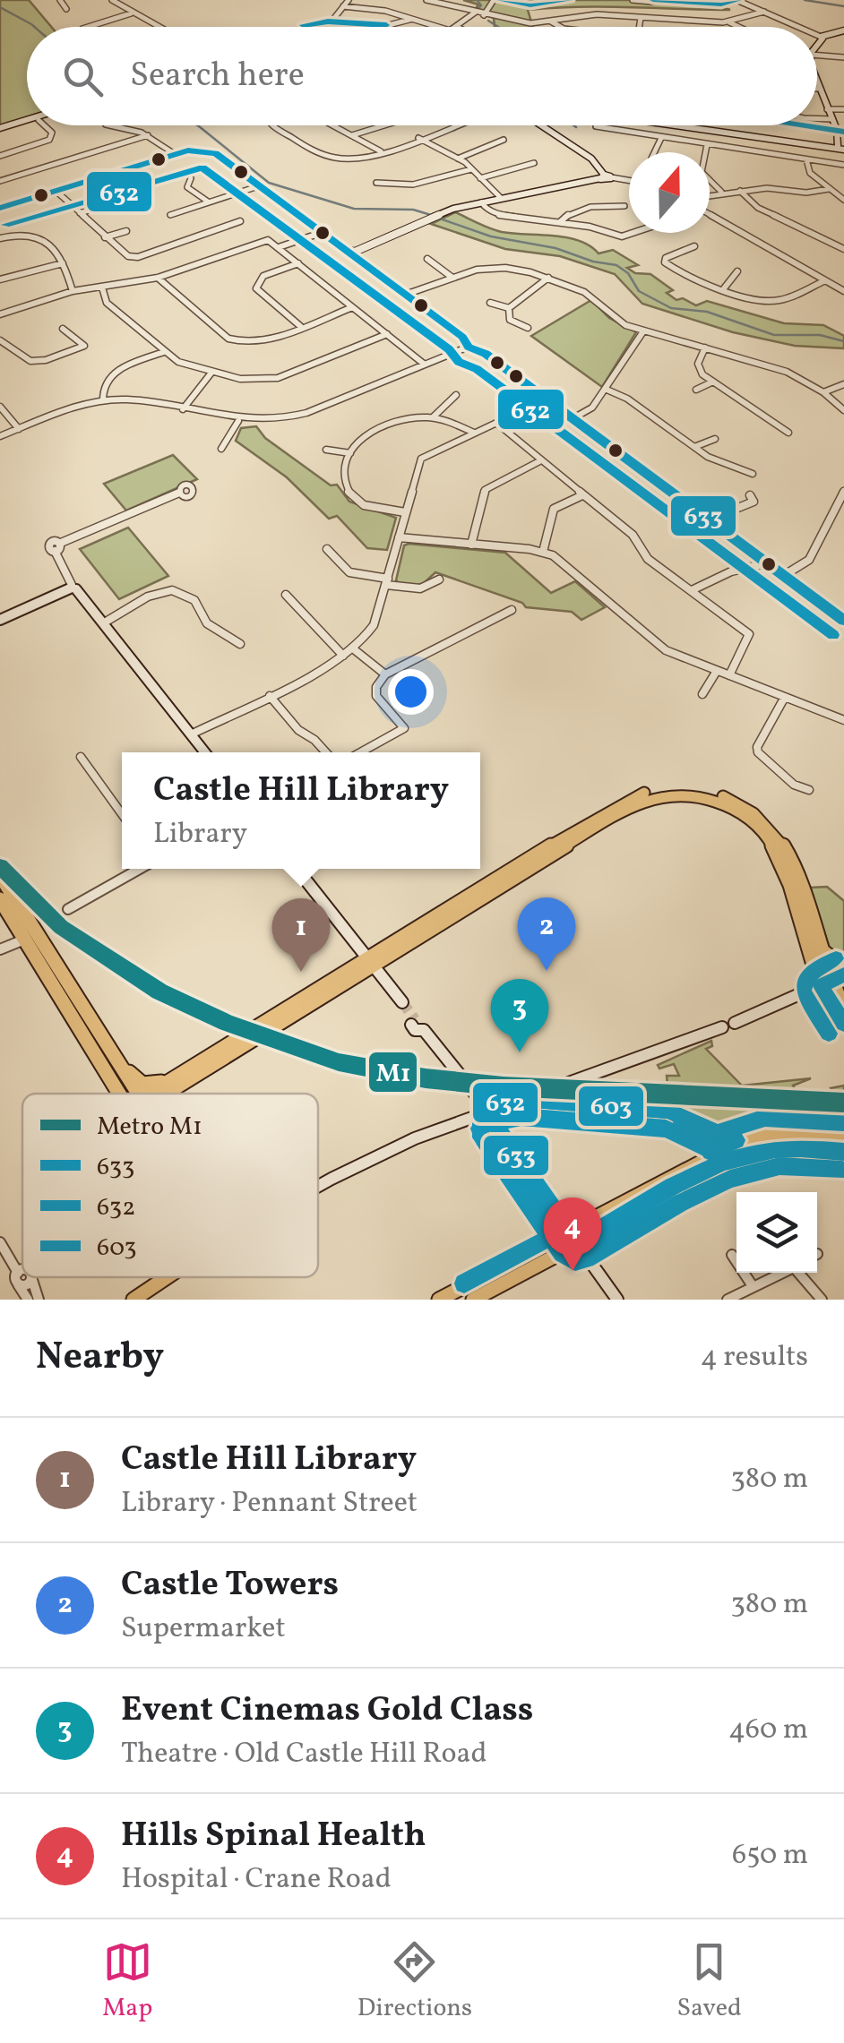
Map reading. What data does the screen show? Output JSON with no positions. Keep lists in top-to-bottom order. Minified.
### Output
{"lines":["transit line 603","transit line 633","transit line 632","metro line M1"],"legend":["Metro M1","633","632","603"],"north":"top","page":{"search":"Search here","popup":["Castle Hill Library","Library"],"pins":["2","1","3","4"],"heading":["Nearby","4 results"],"list":[{"mark":"1","name":"Castle Hill Library","note":"Library · Pennant Street","value":"380 m"},{"mark":"2","name":"Castle Towers","note":"Supermarket","value":"380 m"},{"mark":"3","name":"Event Cinemas Gold Class","note":"Theatre · Old Castle Hill Road","value":"460 m"},{"mark":"4","name":"Hills Spinal Health","note":"Hospital · Crane Road","value":"650 m"}],"nav":["Map","Directions","Saved"]}}
